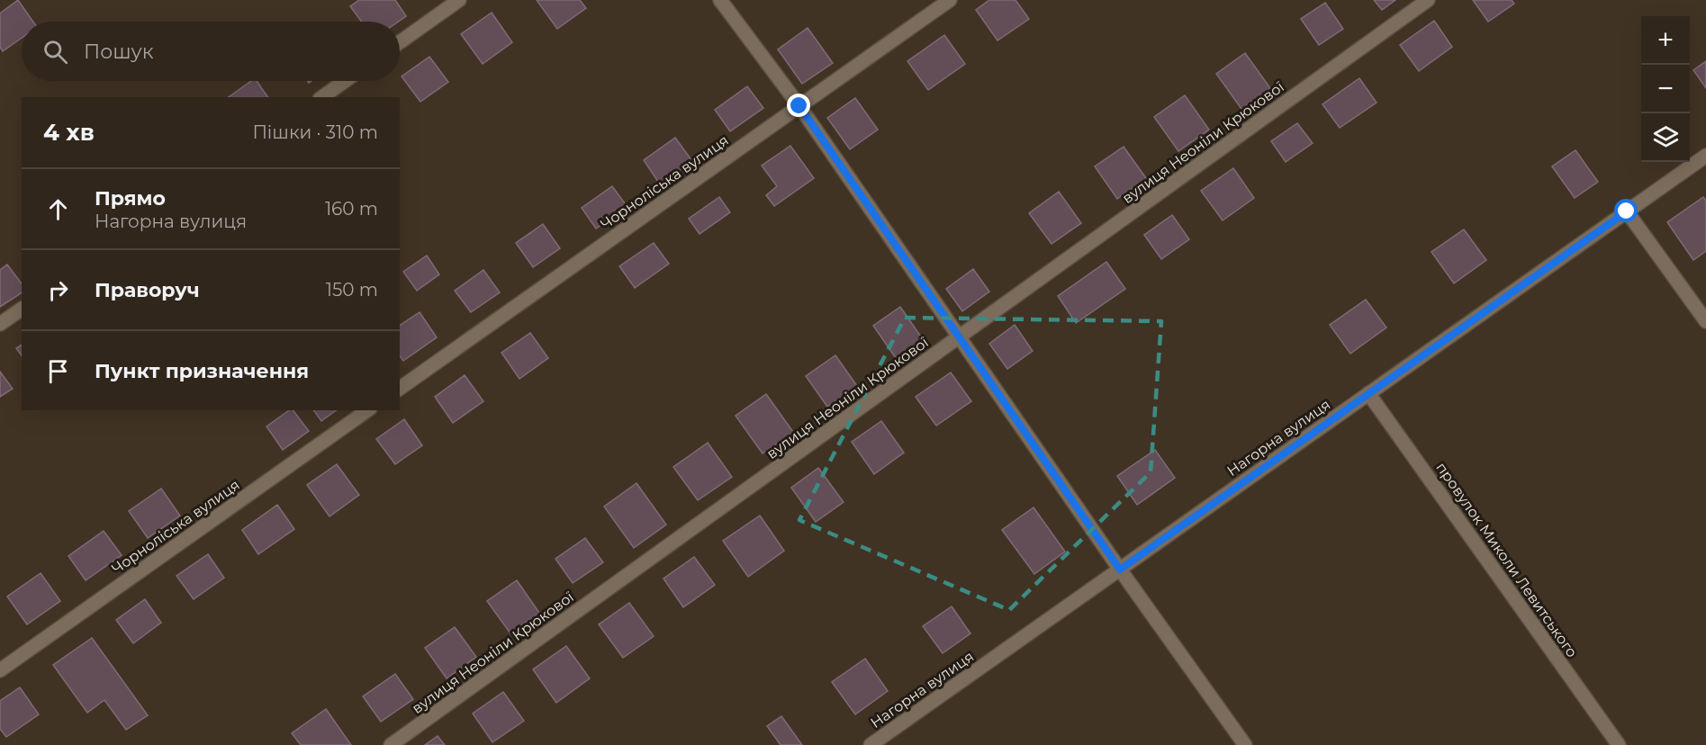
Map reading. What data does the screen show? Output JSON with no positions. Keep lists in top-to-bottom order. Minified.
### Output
{"streets":{"street":["вулиця Неоніли Крюкової","Чорноліська вулиця","Нагорна вулиця","провулок Миколи Левитського"]},"crossings":[["Нагорна вулиця","провулок Миколи Левитського"]],"page":{"map_buttons":["+","−"],"search":"Пошук","heading":["4 хв","Пішки · 310 m"],"list":[["Прямо","Нагорна вулиця","160 m"],["Праворуч","150 m"],"Пункт призначення"]}}
